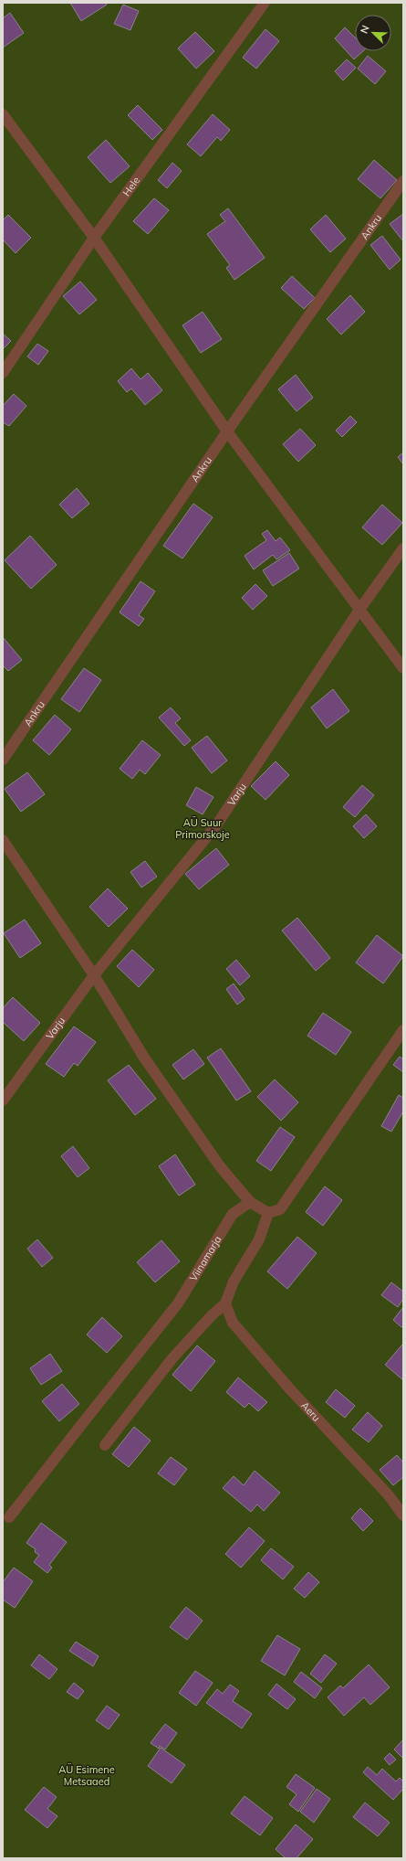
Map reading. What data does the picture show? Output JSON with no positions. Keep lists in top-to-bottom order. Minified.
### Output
{"streets":{"street":["Hele","Ankru","Varju","Viinamarja","Aeru"]},"parks":["AÜ Suur Primorskoje","AÜ Esimene Metsaaed"],"north":"top left"}
